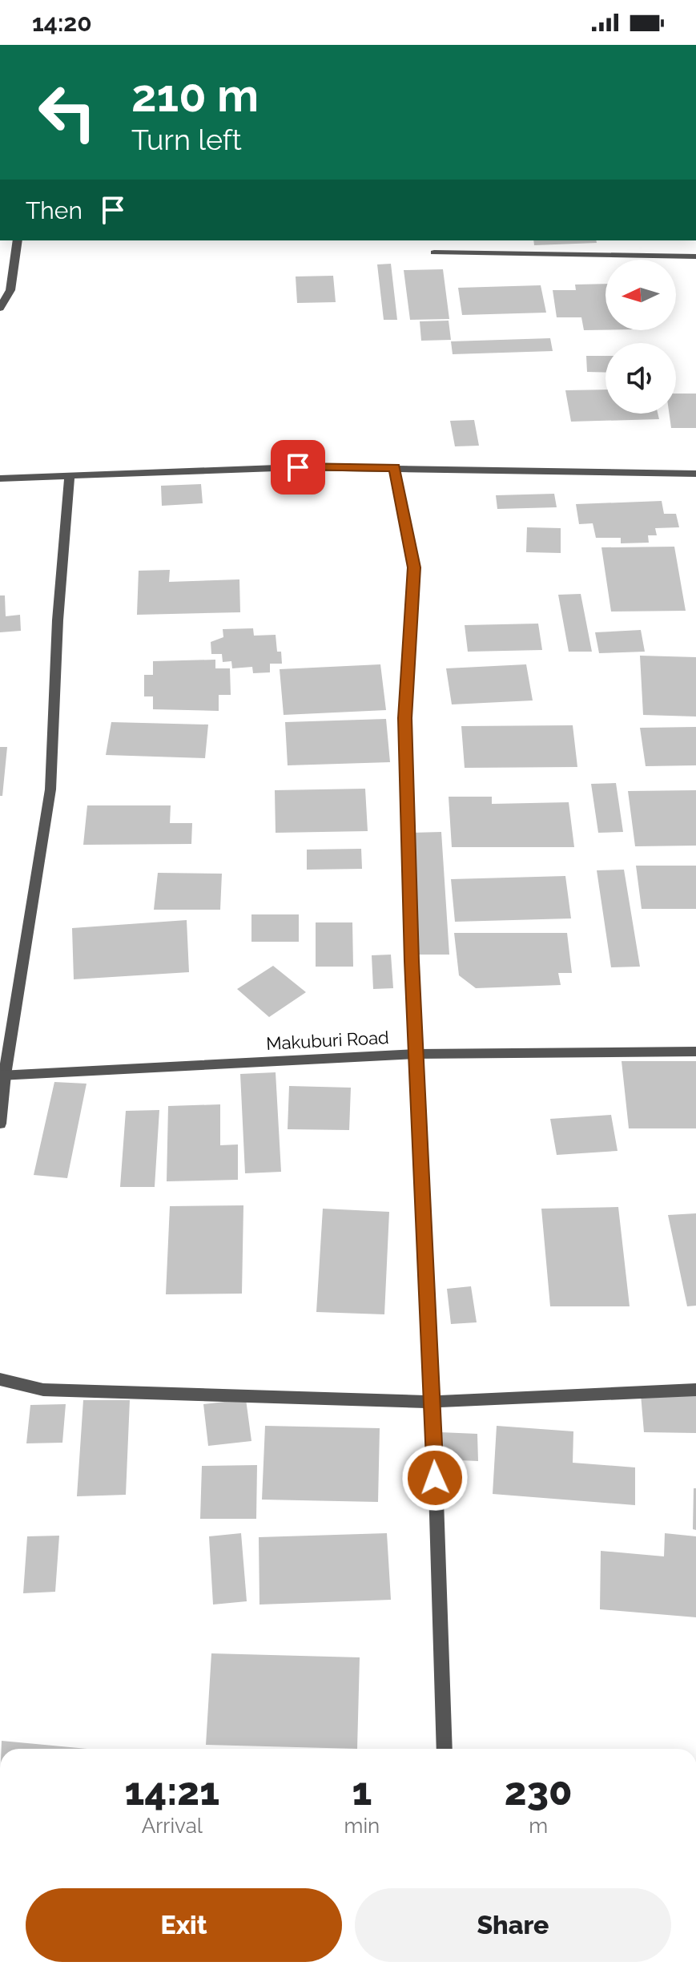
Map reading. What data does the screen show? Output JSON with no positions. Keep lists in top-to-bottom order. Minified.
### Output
{"streets":{"street":["Makuburi Road"]},"north":"left","page":{"status":"14:20","turn":["210 m","Turn left"],"then":"Then","eta":["14:21","Arrival","1","min","230","m"],"buttons":["Exit","Share"]}}
